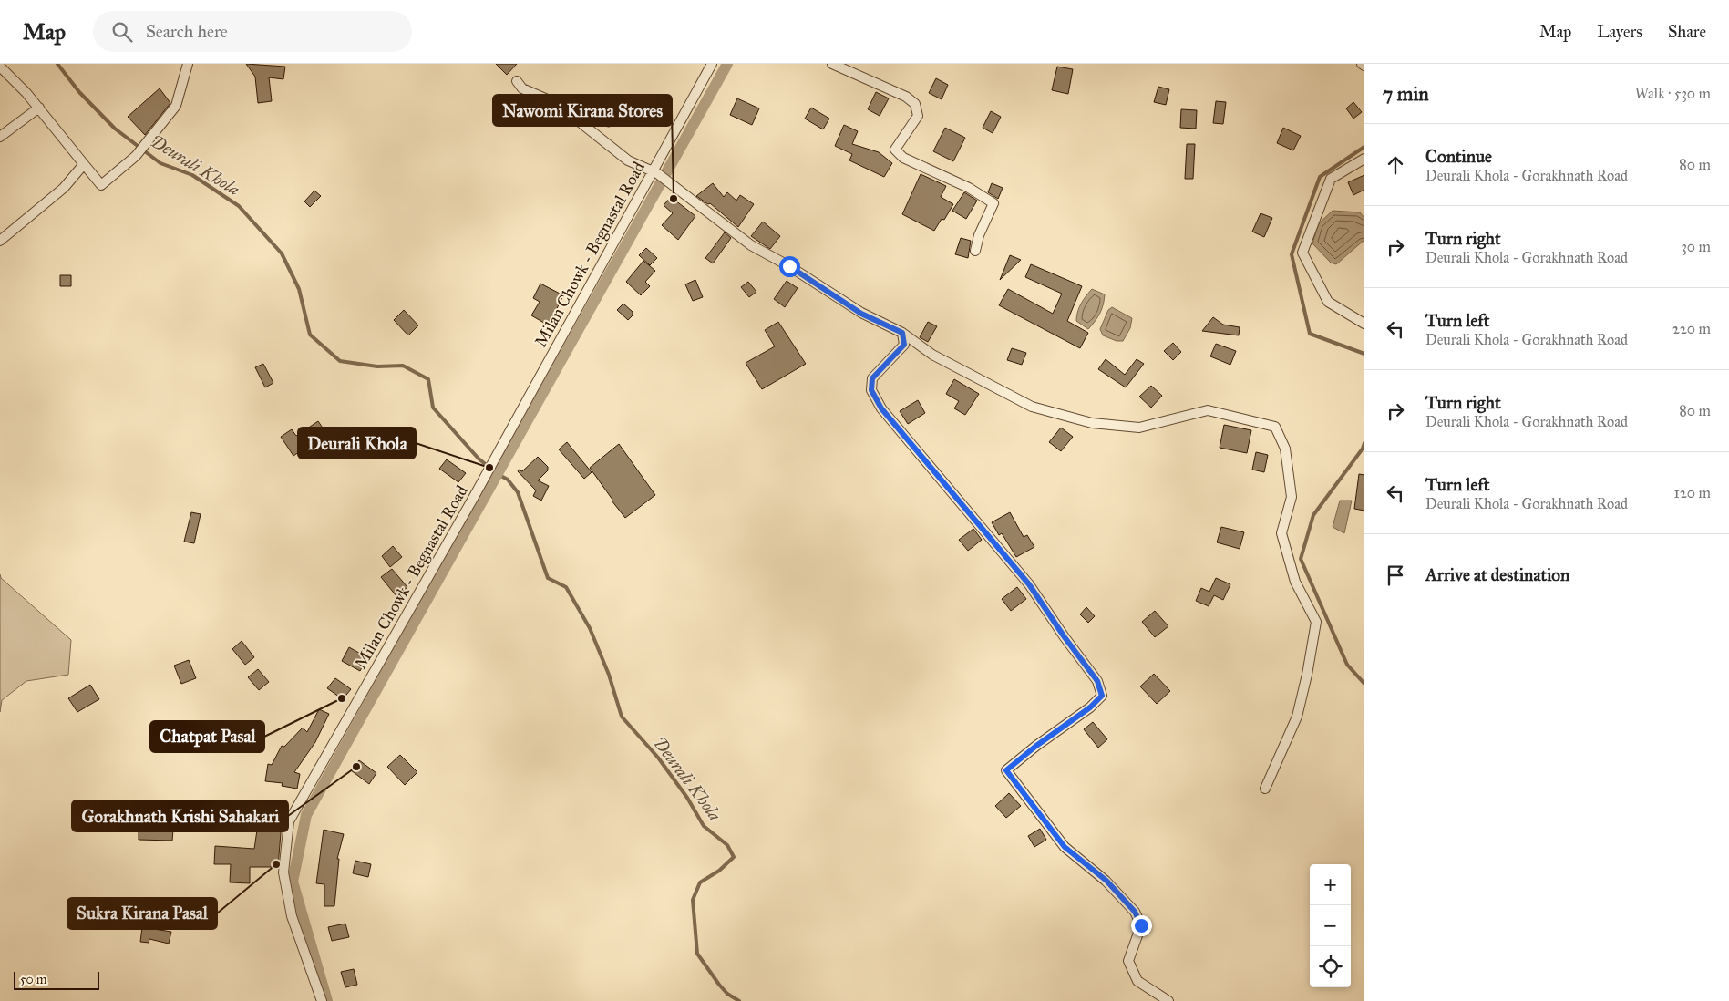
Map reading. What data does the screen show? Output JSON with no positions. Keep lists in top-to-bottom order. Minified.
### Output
{"streets":{"street":["Milan Chowk - Begnastal Road"]},"water":["Deurali Khola"],"places":["Nawomi Kirana Stores","Deurali Khola","Chatpat Pasal","Gorakhnath Krishi Sahakari","Sukra Kirana Pasal"],"scale_bar":"50 m","page":{"header":"Map","search":"Search here","nav":["Map","Layers","Share"],"heading":["7 min","Walk · 530 m"],"list":[["Continue","Deurali Khola - Gorakhnath Road","80 m"],["Turn right","Deurali Khola - Gorakhnath Road","30 m"],["Turn left","Deurali Khola - Gorakhnath Road","220 m"],["Turn right","Deurali Khola - Gorakhnath Road","80 m"],["Turn left","Deurali Khola - Gorakhnath Road","120 m"],"Arrive at destination"],"map_buttons":["+","−"],"scale":"50 m"}}
